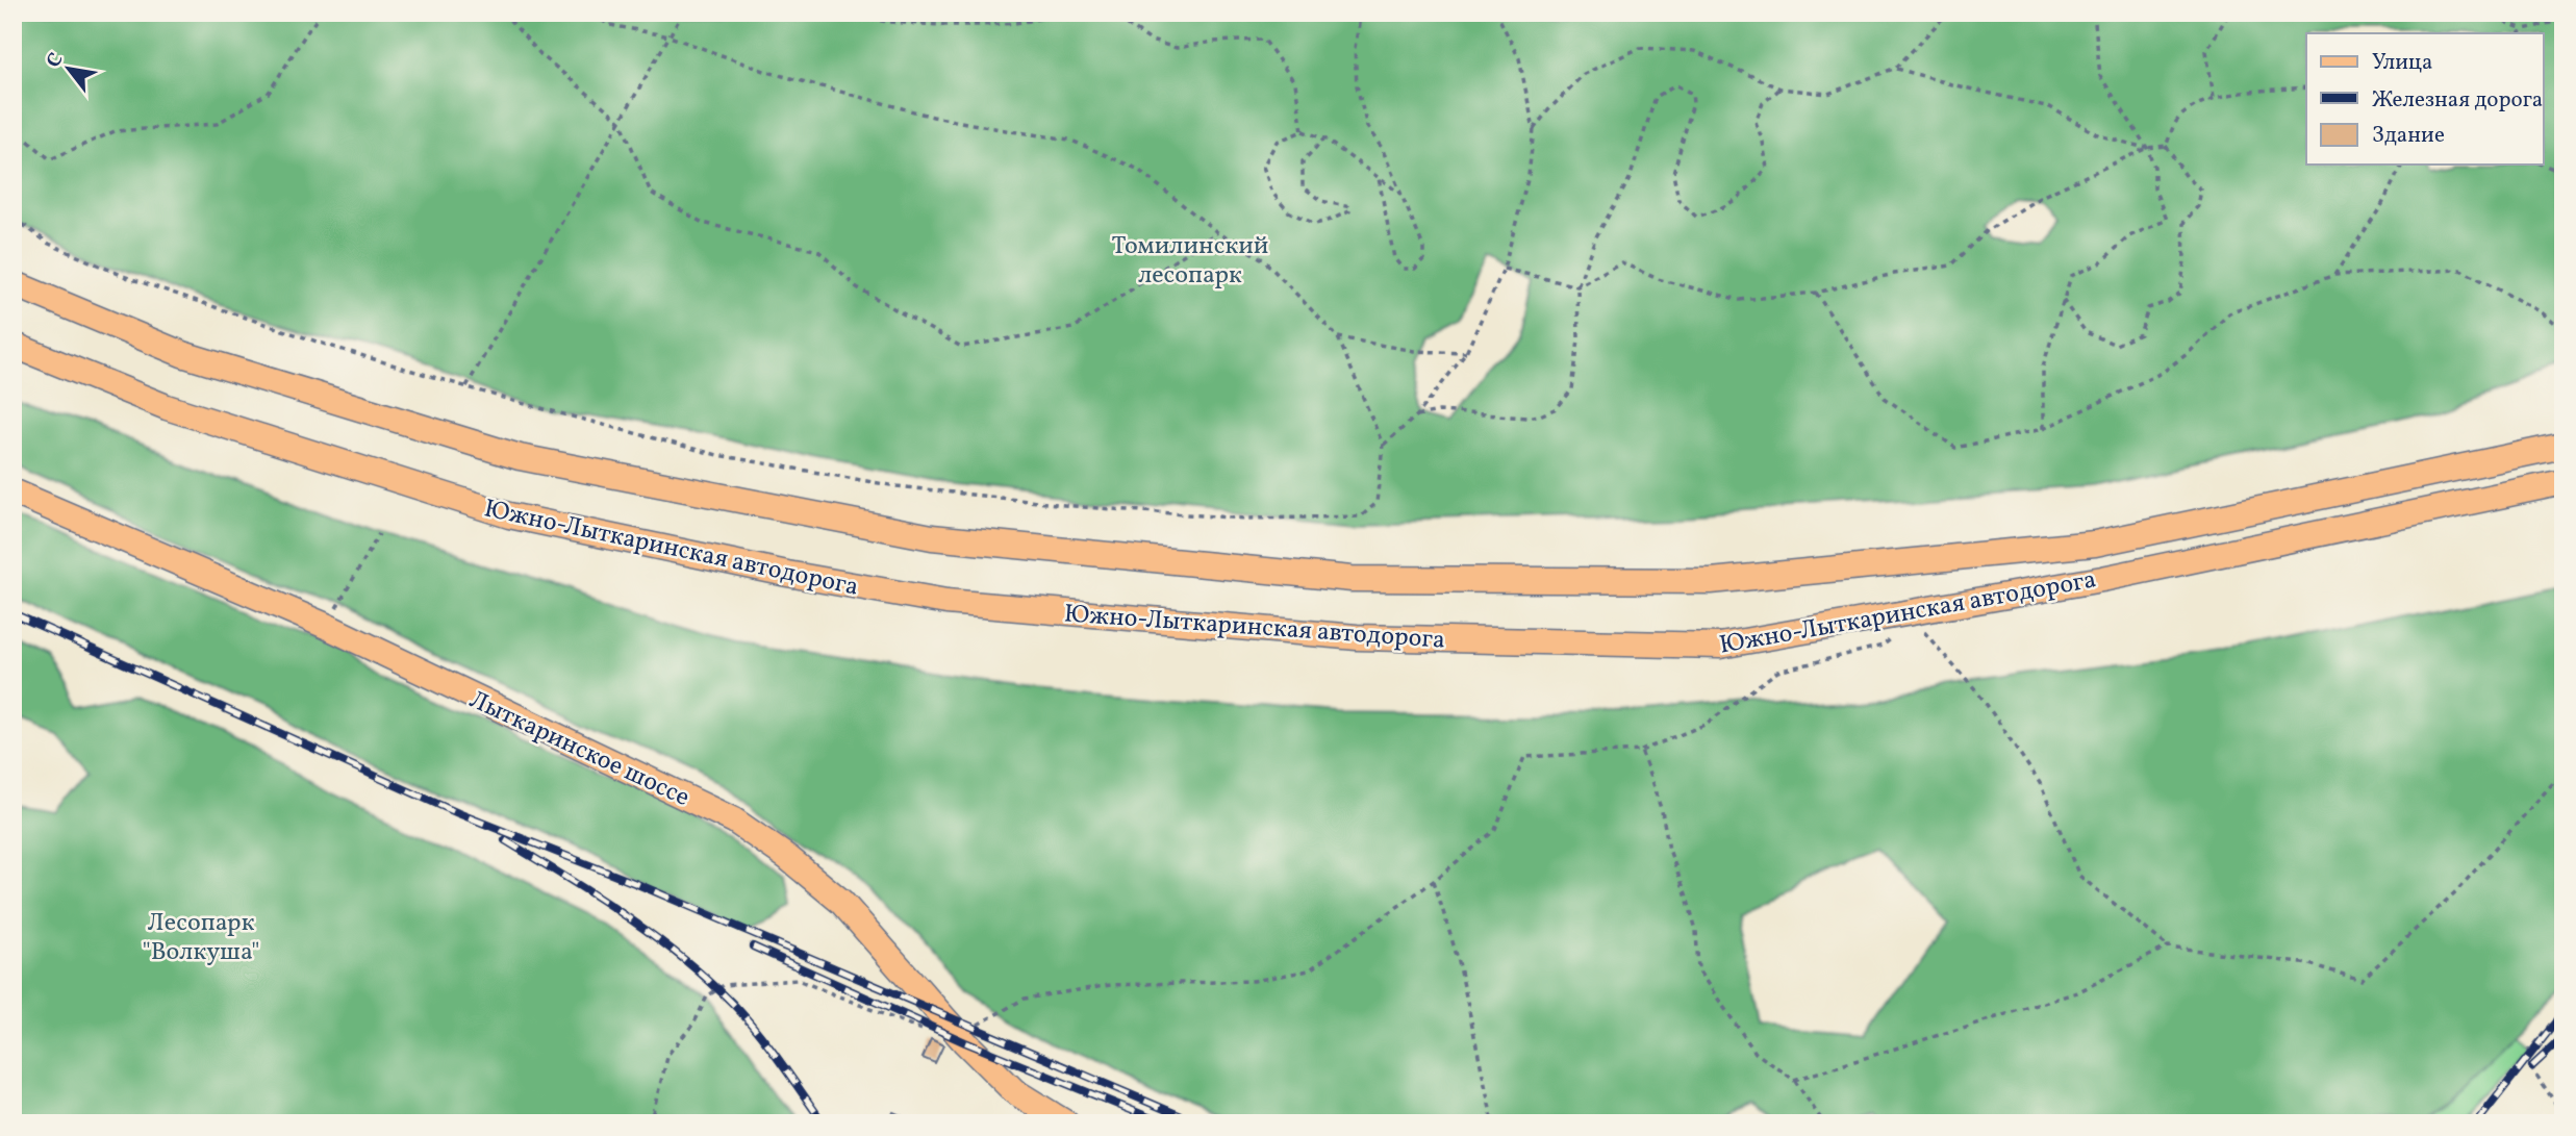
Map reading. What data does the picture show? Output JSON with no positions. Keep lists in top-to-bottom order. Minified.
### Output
{"streets":{"main road":["Южно-Лыткаринская автодорога","Лыткаринское шоссе"]},"parks":["Томилинский лесопарк","Лесопарк \"Волкуша\""],"legend":["Улица","Железная дорога","Здание"],"north":"top left"}
